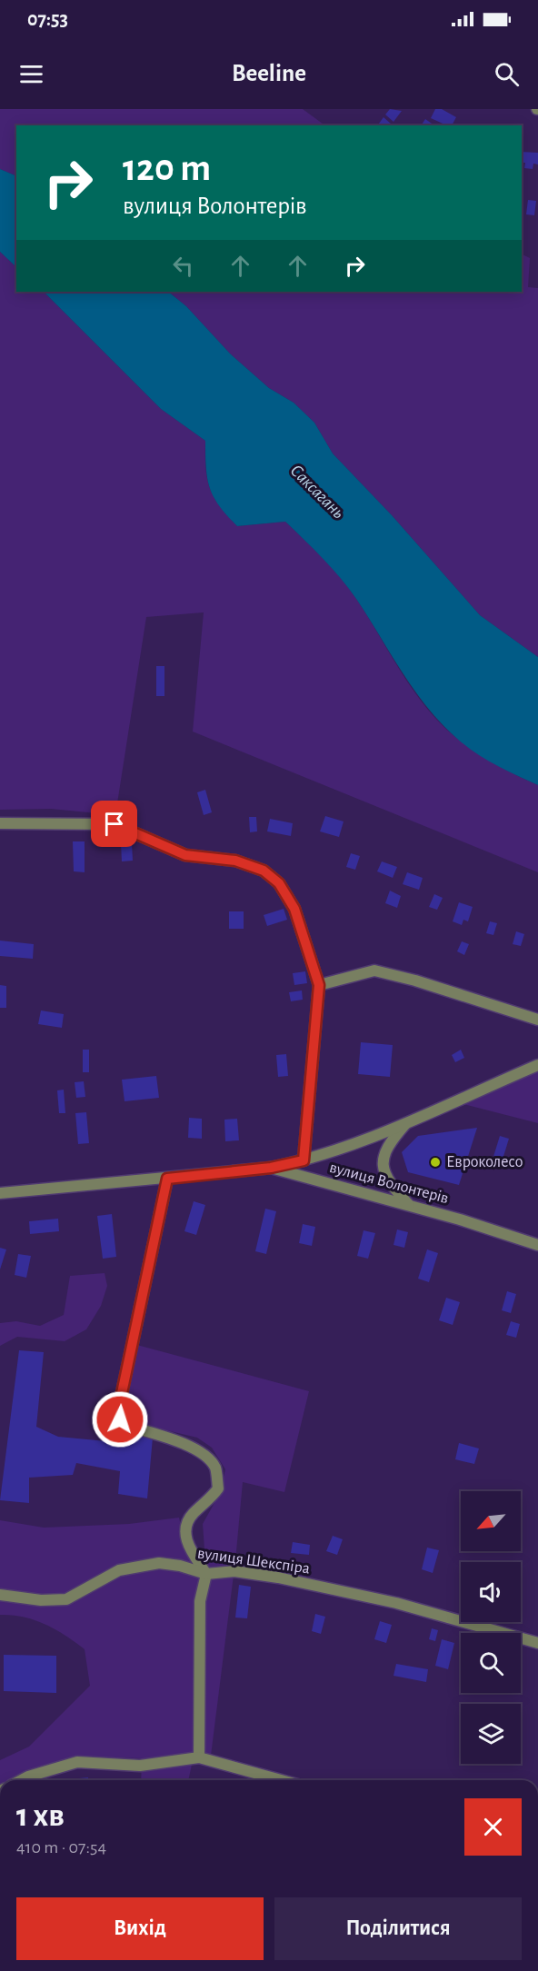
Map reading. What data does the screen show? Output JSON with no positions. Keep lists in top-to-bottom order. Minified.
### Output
{"streets":{"street":["вулиця Волонтерів","вулиця Шекспіра"]},"water":["Саксагань"],"places":["Евроколесо"],"north":"bottom left","page":{"status":"07:53","header":"Beeline","turn":["120 m","вулиця Волонтерів"],"heading":["1 хв","410 m · 07:54"],"buttons":["Вихід","Поділитися"]}}
